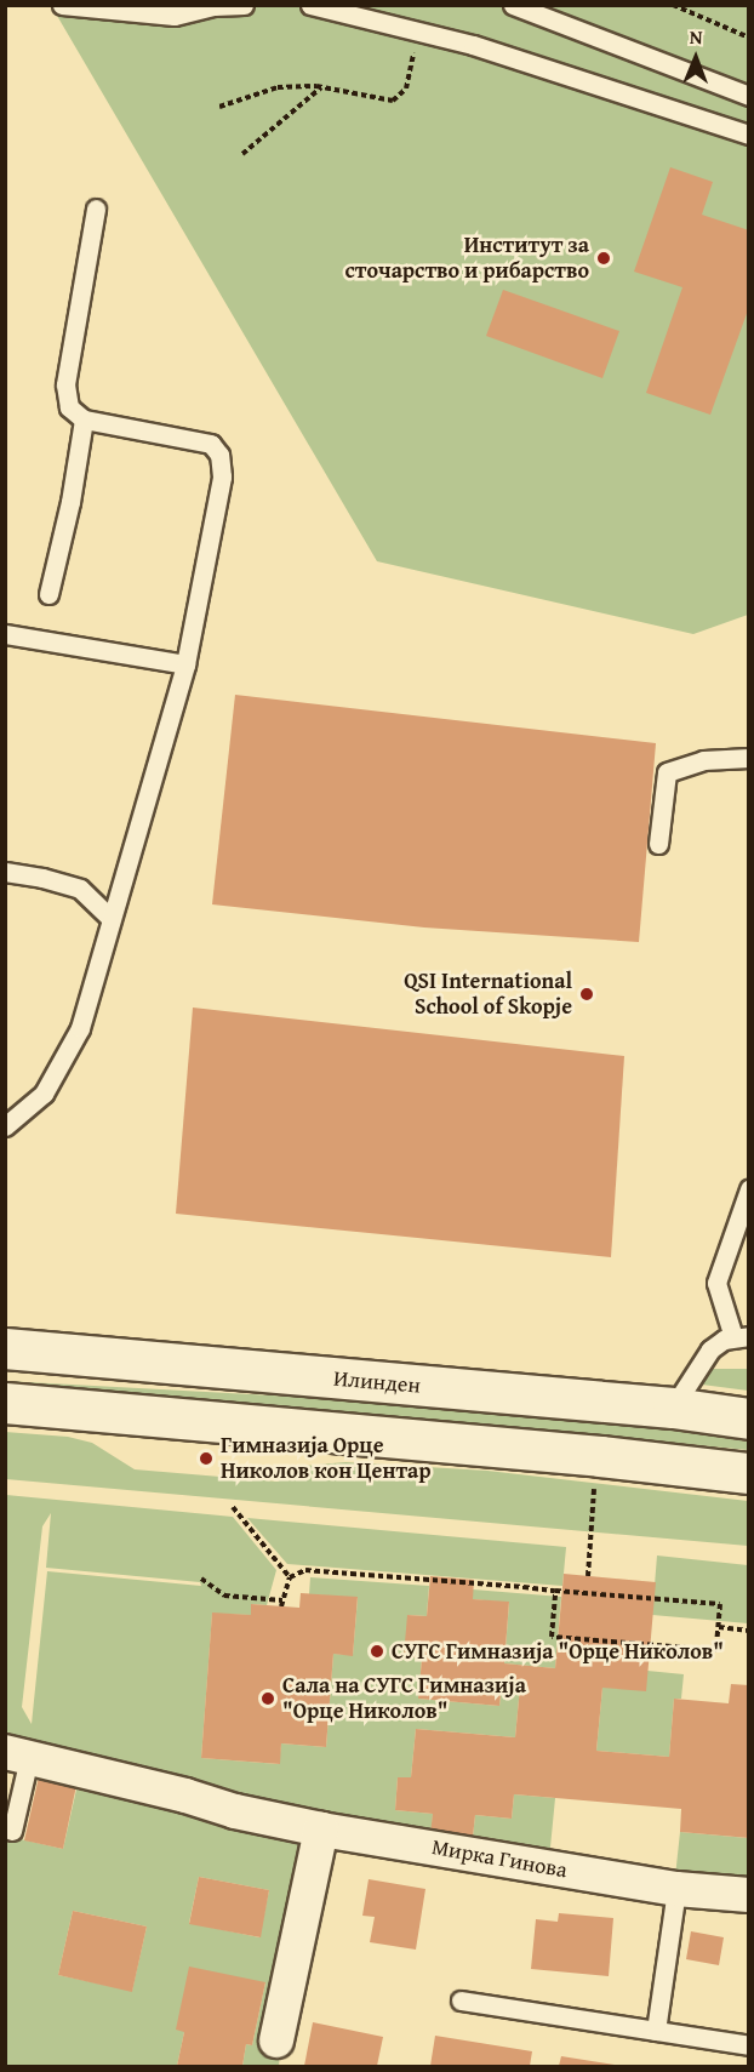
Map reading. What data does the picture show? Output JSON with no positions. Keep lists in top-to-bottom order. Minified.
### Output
{"streets":{"street":["Илинден","Мирка Гинова"]},"places":["Институт за сточарство и рибарство","QSI International School of Skopje","Гимназија Орце Николов кон Центар","СУГС Гимназија \"Орце Николов\"","Сала на СУГС Гимназија \"Орце Николов\""],"north":"top"}
